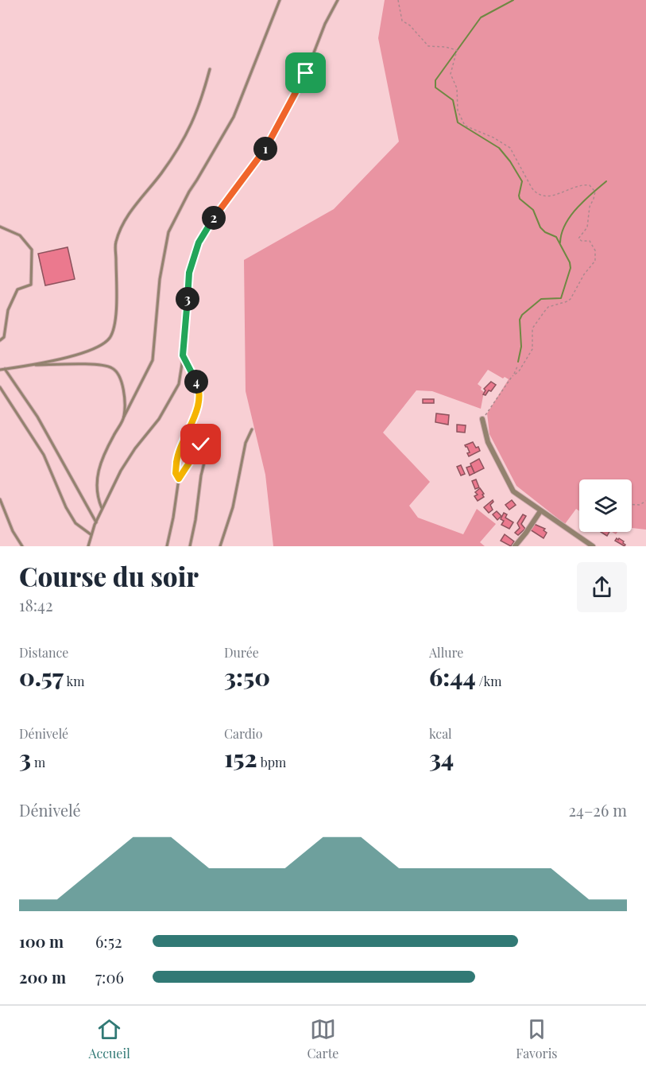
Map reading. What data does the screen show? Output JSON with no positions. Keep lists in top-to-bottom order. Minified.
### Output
{"page":{"pins":["1","2","3","4"],"heading":["Course du soir","18:42"],"stats":[["Distance","0.57 km"],["Durée","3:50"],["Allure","6:44 /km"],["Dénivelé","3 m"],["Cardio","152 bpm"],["kcal","34"]],"chart":["Dénivelé","24–26 m"],"list":[{"name":"100 m","note":"6:52"},{"name":"200 m","note":"7:06"}],"tabs":["Accueil","Carte","Favoris"]}}
